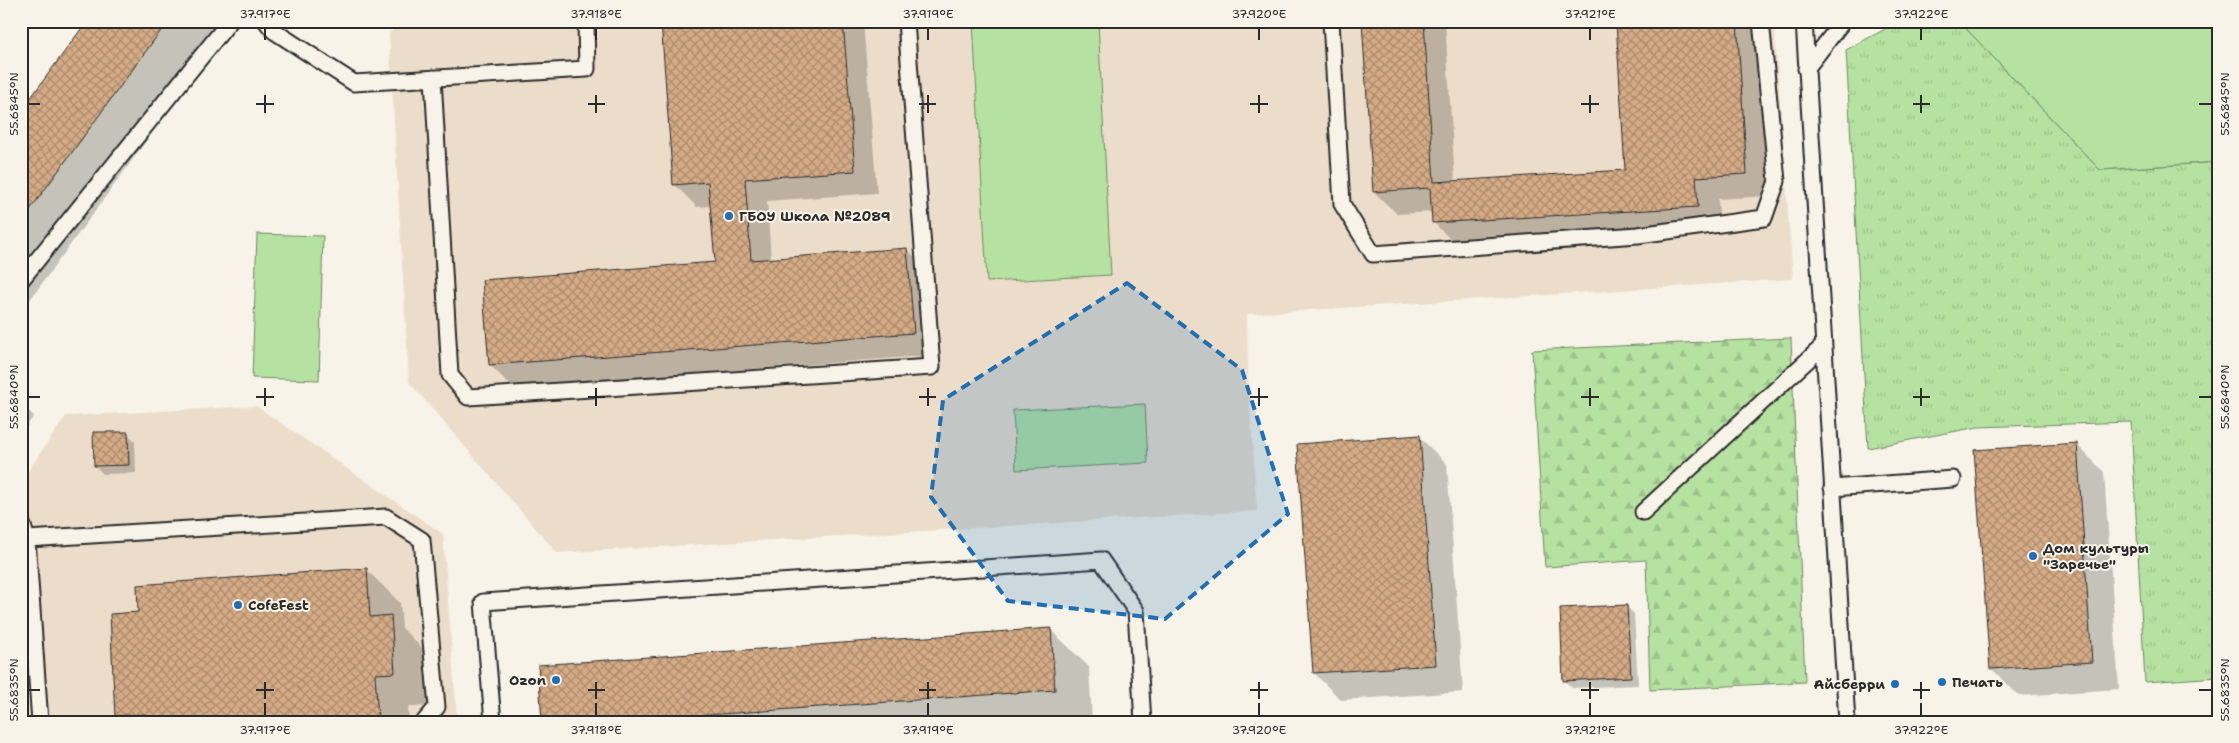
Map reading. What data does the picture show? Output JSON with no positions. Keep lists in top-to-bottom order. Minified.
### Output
{"places":["ГБОУ Школа №2089","Дом культуры \"Заречье\"","CofeFest","Ozon","Печать","Айсберри"],"coordinates":["37.917°E","37.918°E","37.919°E","37.920°E","37.921°E","37.922°E","55.6845°N","55.6840°N","55.6835°N"]}
